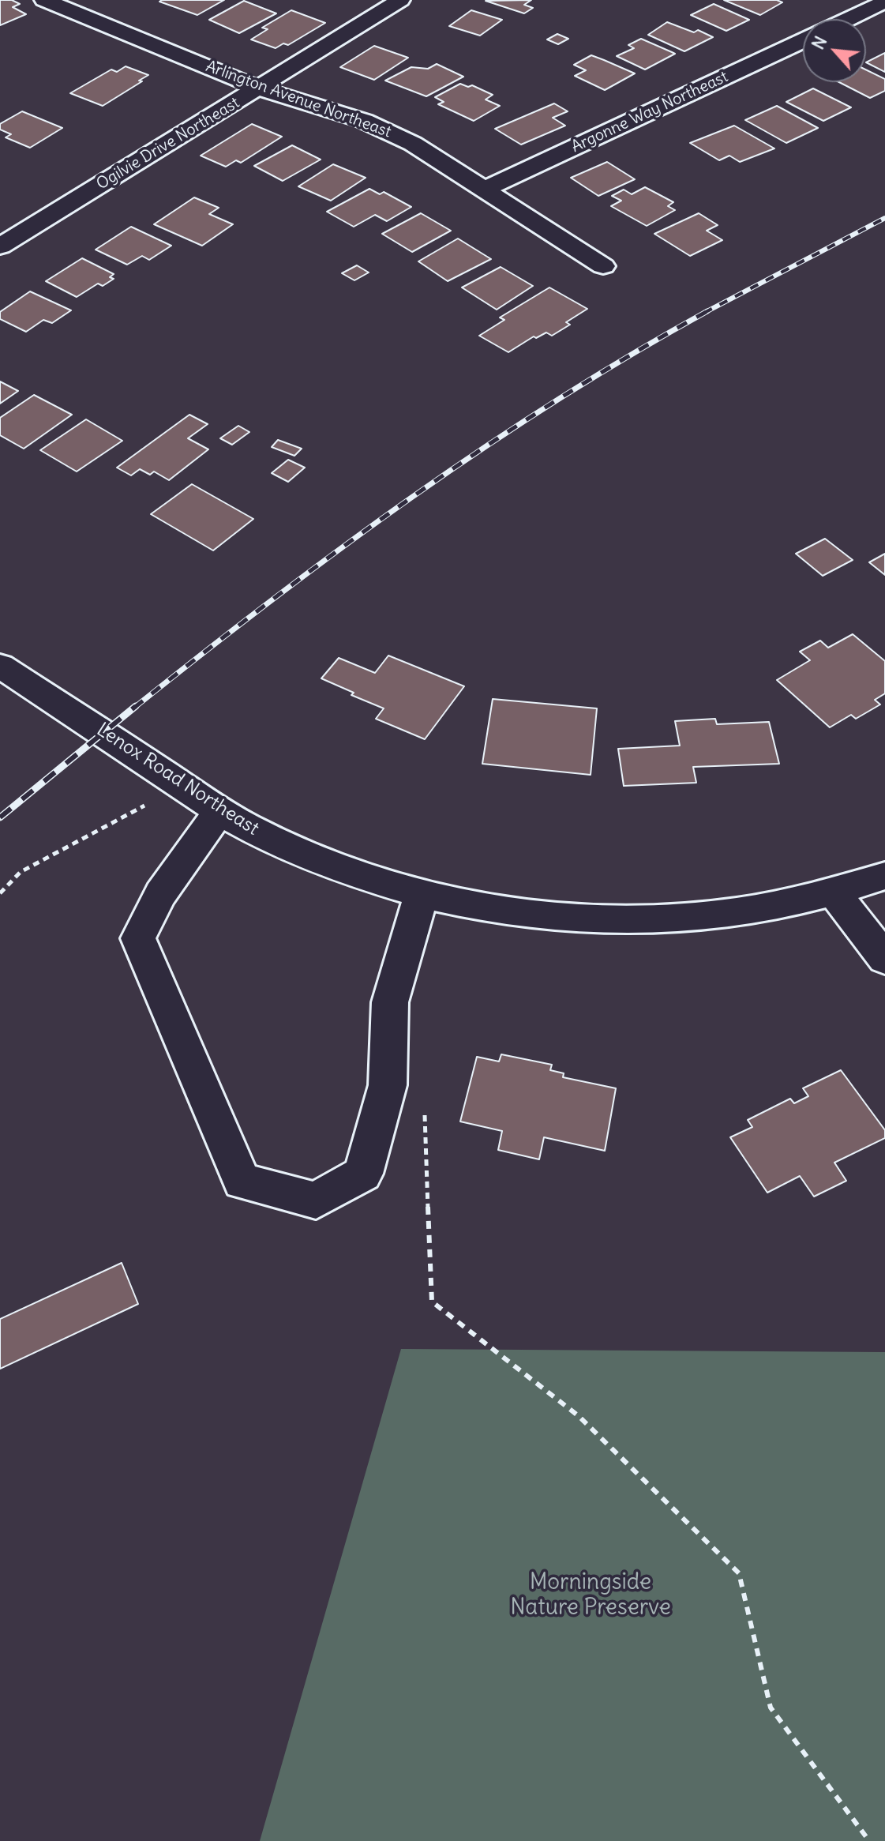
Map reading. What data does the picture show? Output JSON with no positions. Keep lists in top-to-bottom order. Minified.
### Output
{"streets":{"street":["Arlington Avenue Northeast","Argonne Way Northeast","Ogilvie Drive Northeast","Lenox Road Northeast"]},"crossings":[["Arlington Avenue Northeast","Argonne Way Northeast"],["Arlington Avenue Northeast","Ogilvie Drive Northeast"]],"parks":["Morningside Nature Preserve"],"north":"top left"}
